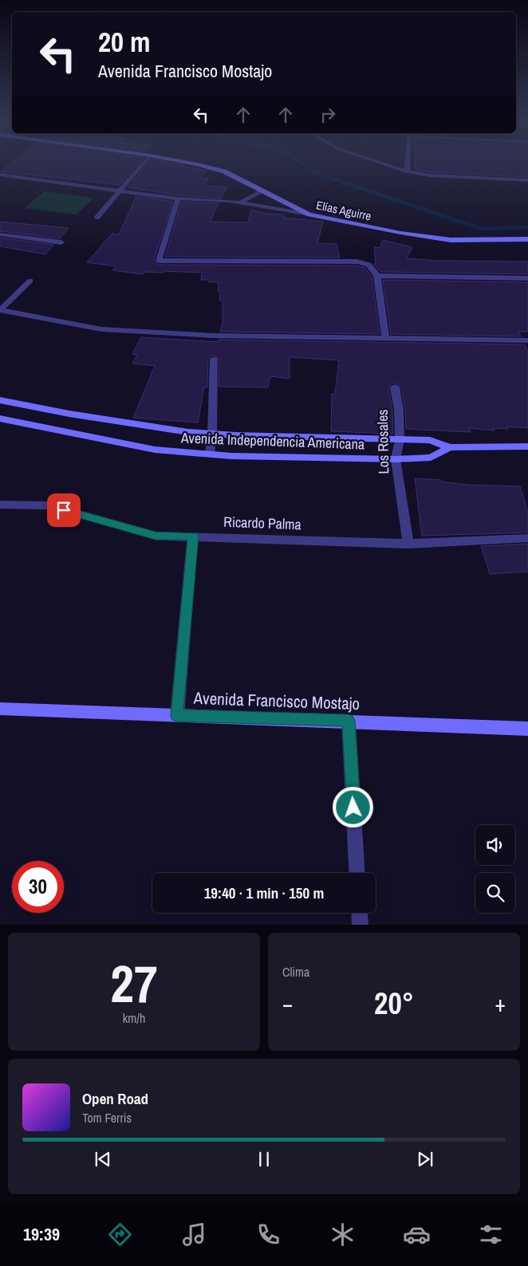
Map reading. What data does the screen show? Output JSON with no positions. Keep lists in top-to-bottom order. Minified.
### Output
{"streets":{"street":["Elías Aguirre","Avenida Independencia Americana","Los Rosales","Ricardo Palma","Avenida Francisco Mostajo"]},"crossings":[["Avenida Independencia Americana","Los Rosales"],["Los Rosales","Ricardo Palma"]],"page":{"turn":["20 m","Avenida Francisco Mostajo"],"limit":"30","trip":"19:40 · 1 min · 150 m","tile":[["27","km/h"],"Clima"],"heat":["−","20°","+"],"song":["Open Road","Tom Ferris"],"tabs":"19:39"}}
